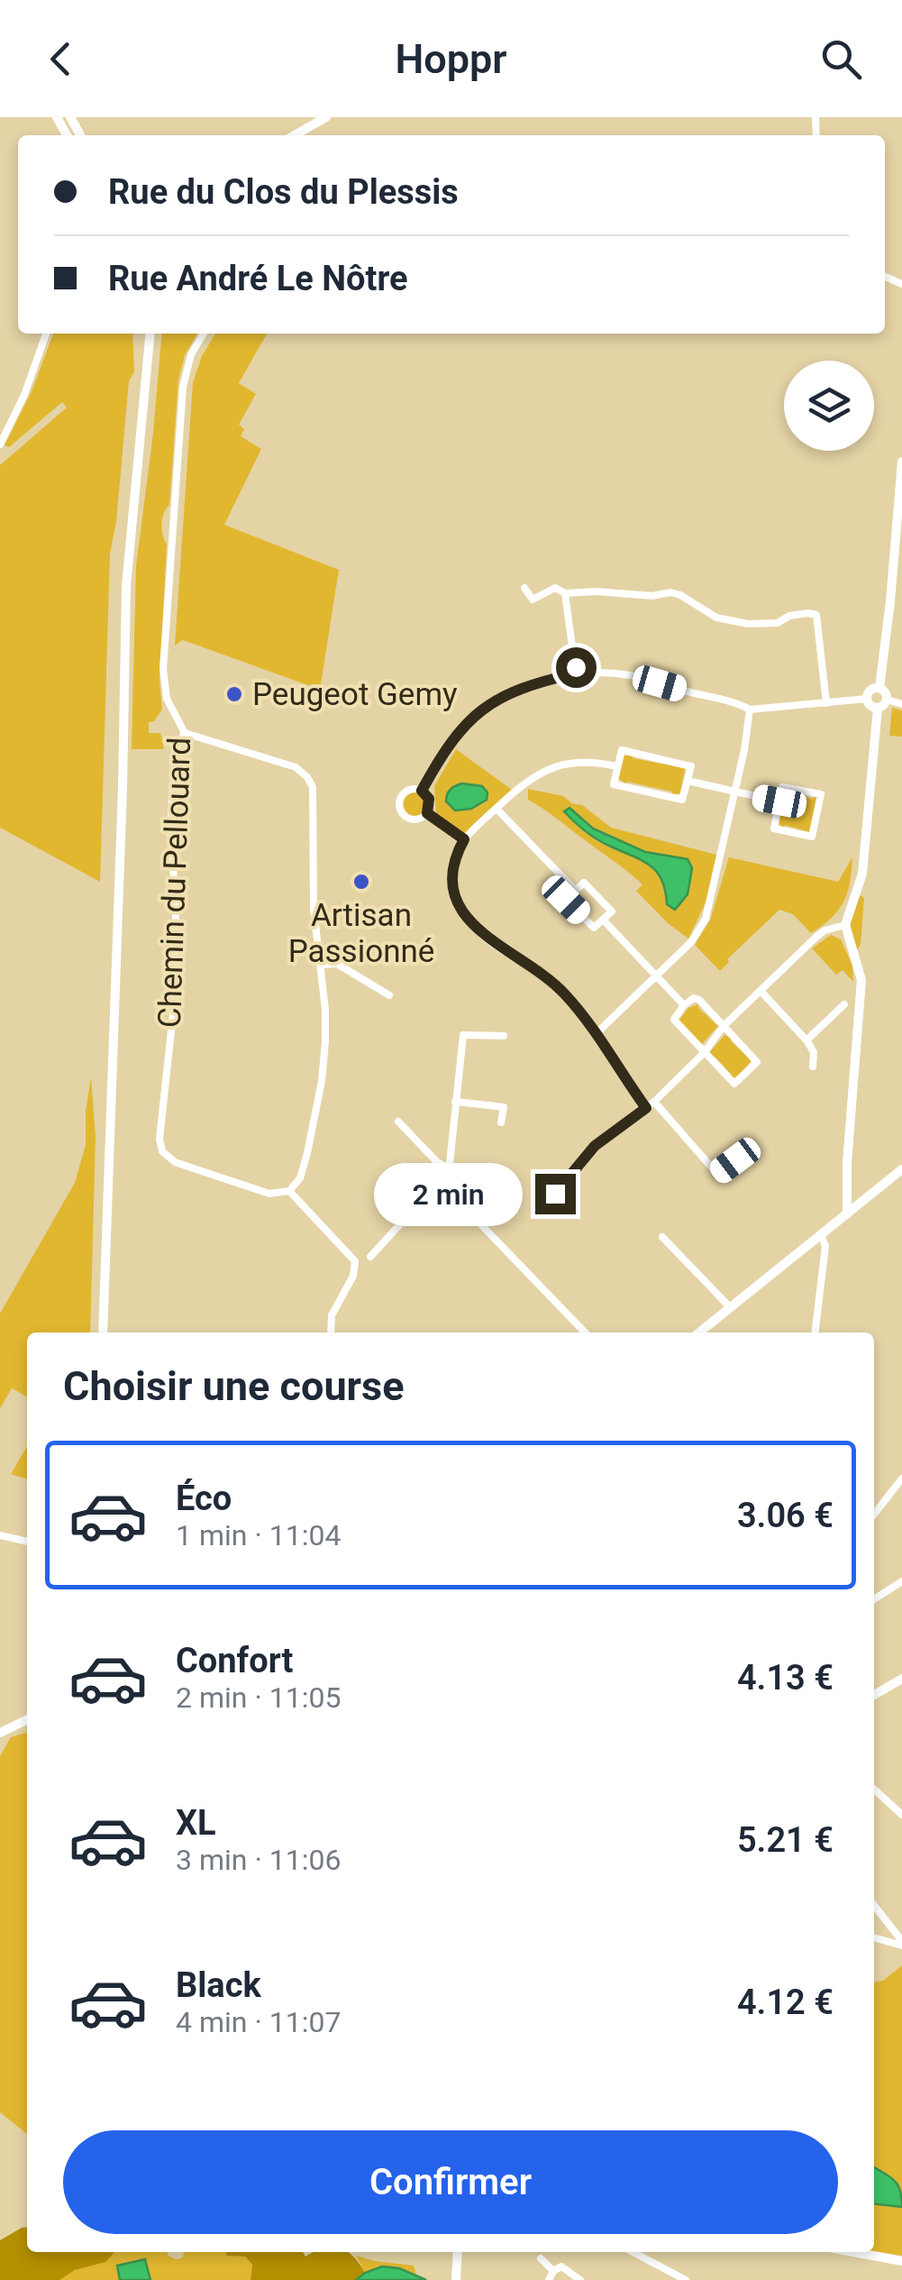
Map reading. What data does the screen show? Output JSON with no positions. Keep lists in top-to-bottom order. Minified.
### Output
{"streets":{"street":["Chemin du Pellouard"]},"places":["Peugeot Gemy","Artisan Passionné"],"page":{"header":"Hoppr","banner":["Rue du Clos du Plessis","Rue André Le Nôtre"],"bubble":"2 min","heading":"Choisir une course","list":[{"name":"Éco","note":"1 min · 11:04","value":"3.06 €"},{"name":"Confort","note":"2 min · 11:05","value":"4.13 €"},{"name":"XL","note":"3 min · 11:06","value":"5.21 €"},{"name":"Black","note":"4 min · 11:07","value":"4.12 €"}],"buttons":"Confirmer"}}
